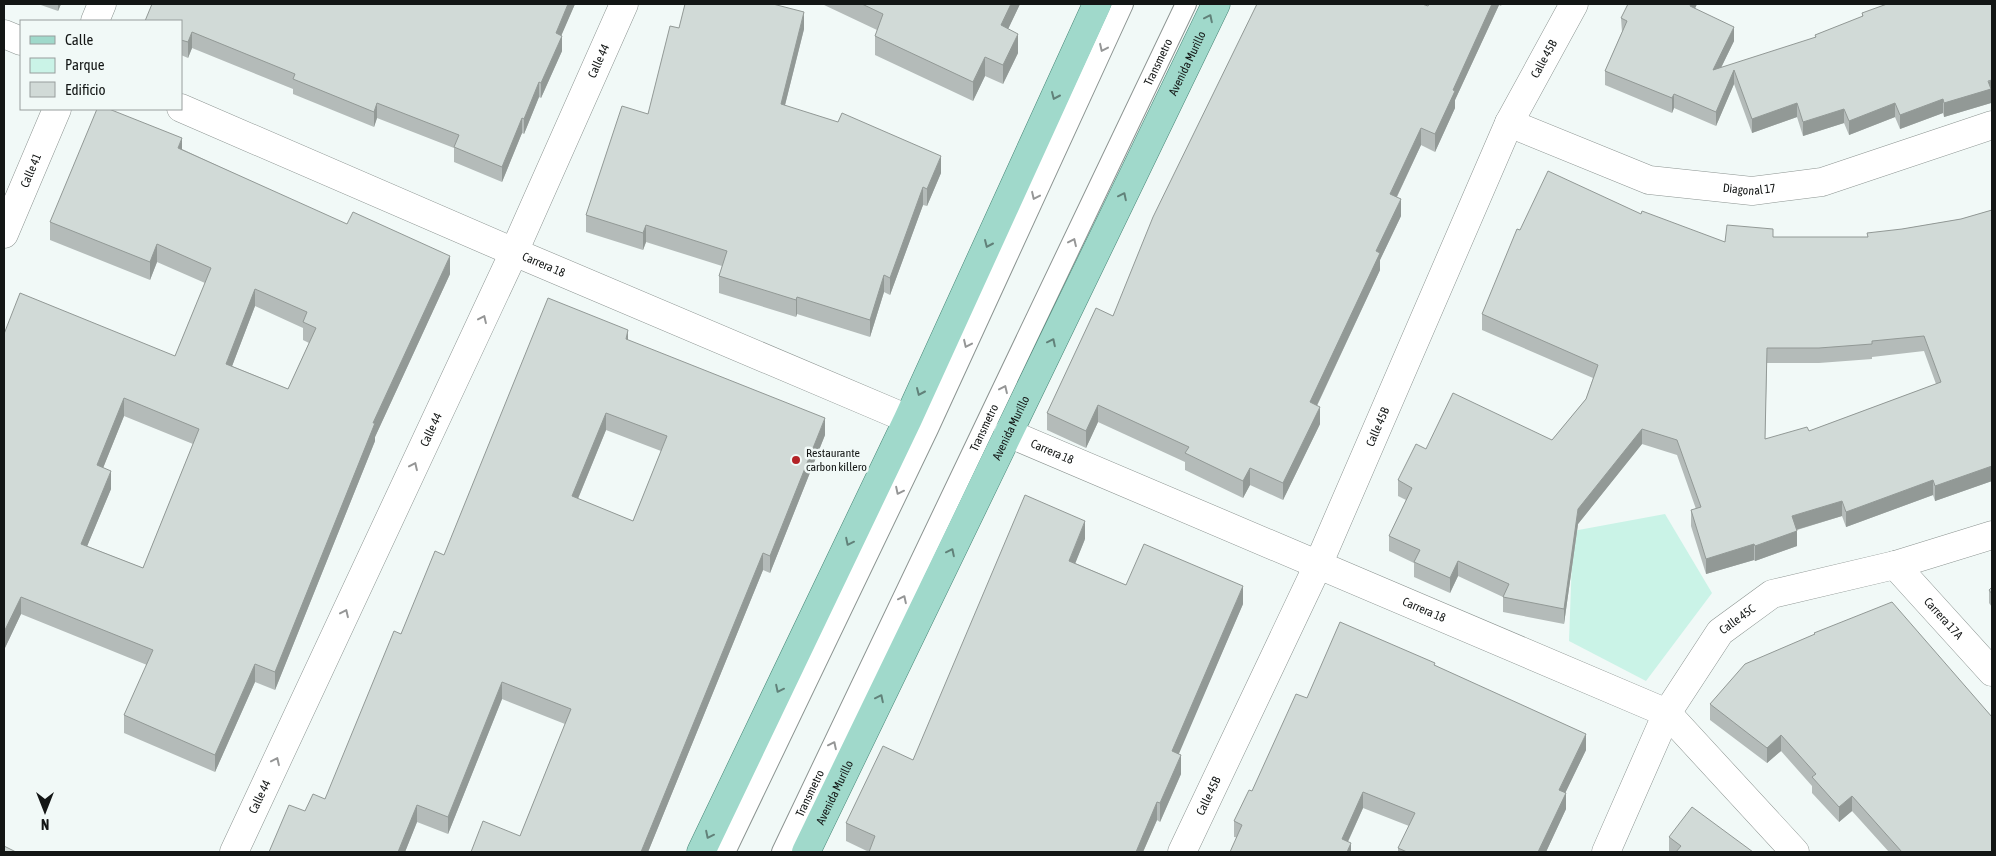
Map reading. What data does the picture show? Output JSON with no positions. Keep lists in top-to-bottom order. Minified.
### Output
{"streets":{"main road":["Avenida Murillo"],"street":["Calle 45B","Calle 44","Calle 41","Diagonal 17","Carrera 18","Carrera 17A","Calle 45C"],"lane":["Transmetro"]},"crossings":[["Calle 45B","Diagonal 17"],["Calle 45B","Carrera 18"],["Calle 44","Carrera 18"],["Avenida Murillo","Carrera 18"],["Carrera 18","Calle 45C"],["Carrera 17A","Calle 45C"]],"one_way":["Calle 44"],"places":["Restaurante carbon killero"],"legend":["Calle","Parque","Edificio"],"north":"bottom"}
